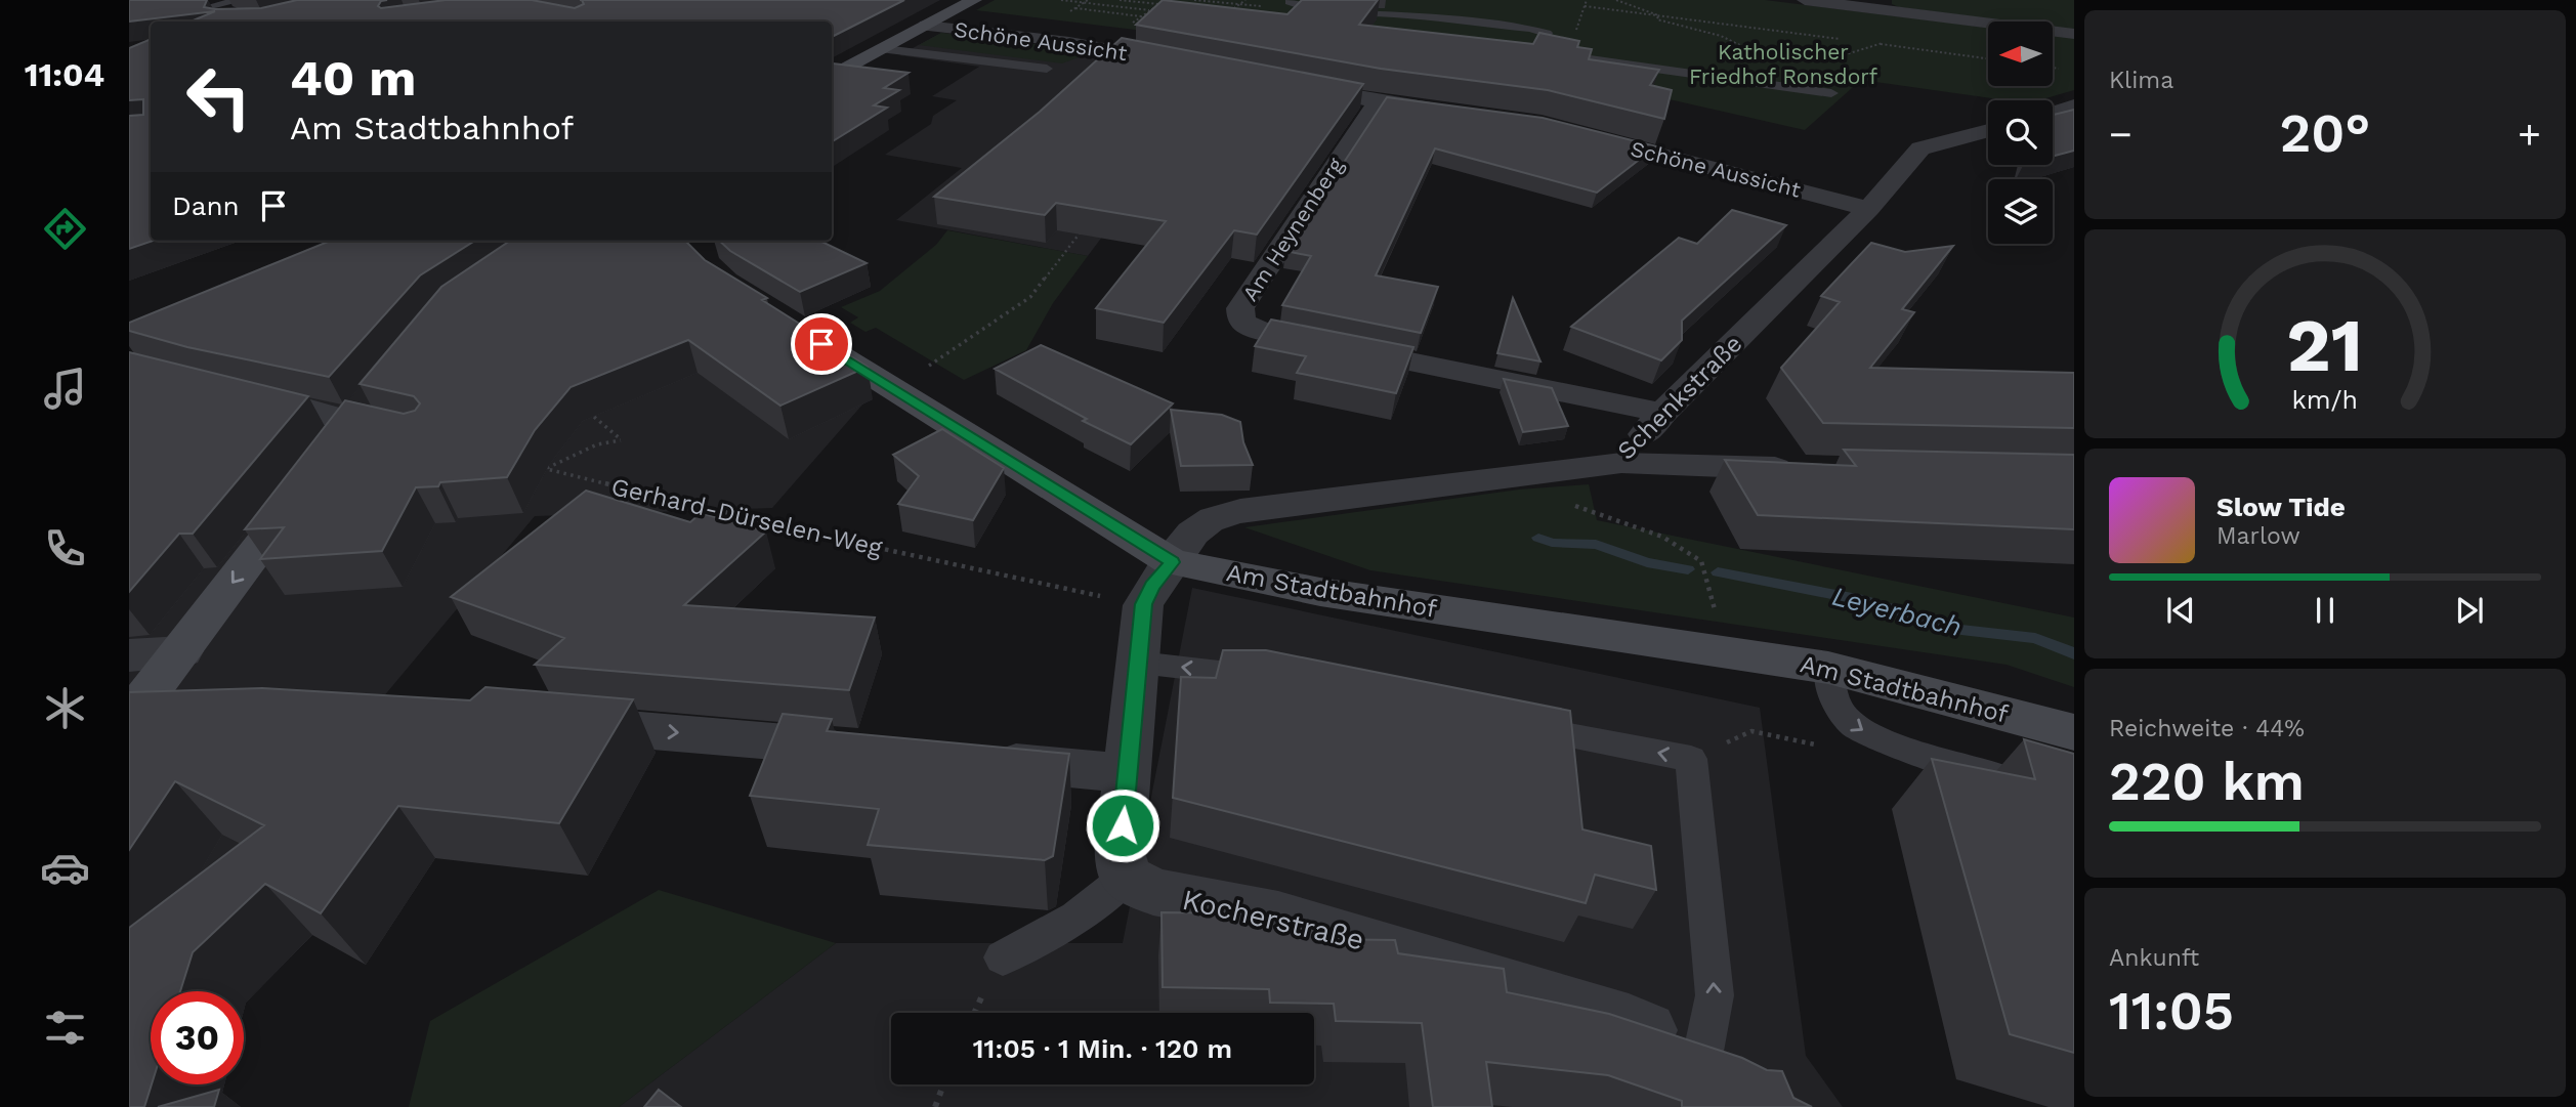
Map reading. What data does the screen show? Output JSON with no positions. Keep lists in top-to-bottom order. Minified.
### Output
{"streets":{"main road":["Am Stadtbahnhof"],"street":["Schöne Aussicht","Am Heynenberg","Schenkstraße","Kocherstraße"],"path":["Gerhard-Dürselen-Weg"]},"crossings":[["Schöne Aussicht","Schenkstraße"],["Am Heynenberg","Schenkstraße"],["Schenkstraße","Am Stadtbahnhof"]],"water":["Leyerbach"],"parks":["Katholischer Friedhof Ronsdorf"],"north":"left","page":{"tabs":"11:04","tile":["Klima",["Reichweite · 44%","220 km"],["Ankunft","11:05"]],"turn":["40 m","Am Stadtbahnhof"],"heat":["−","20°","+"],"then":"Dann","song":["Slow Tide","Marlow"],"limit":"30","trip":"11:05 · 1 Min. · 120 m","gauge":["21","km/h"]}}
